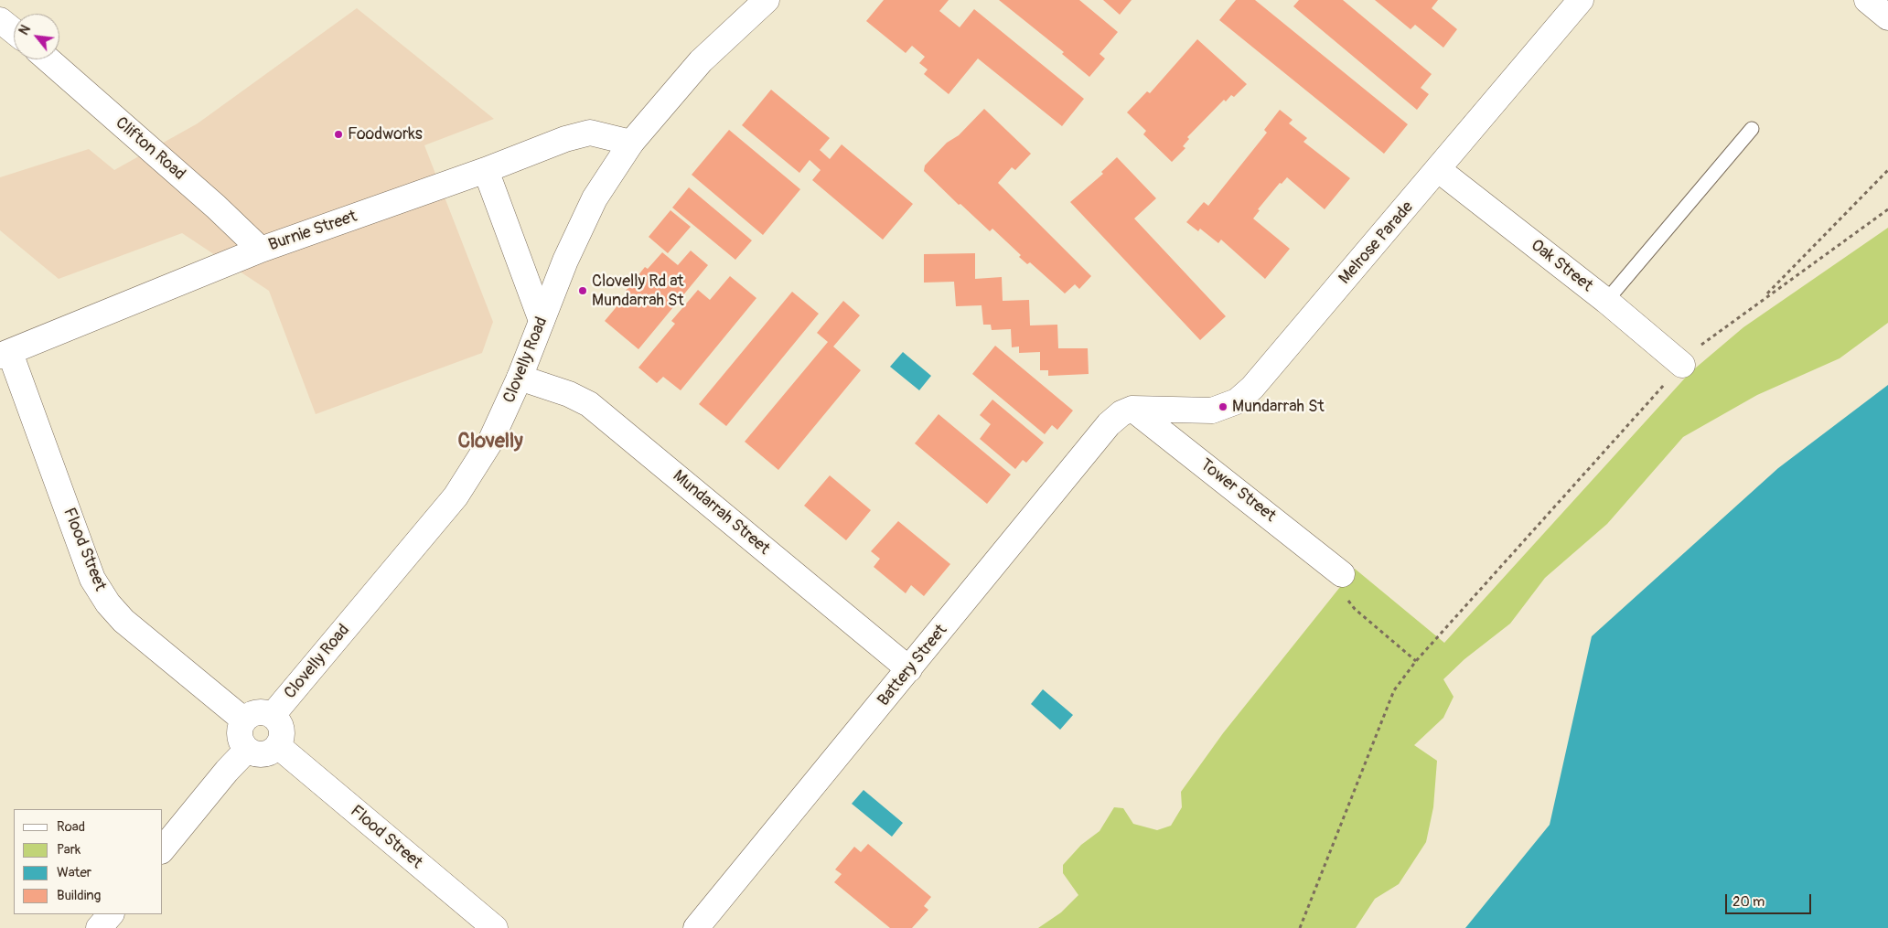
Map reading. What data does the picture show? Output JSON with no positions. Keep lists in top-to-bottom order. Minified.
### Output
{"streets":{"street":["Clifton Road","Burnie Street","Melrose Parade","Oak Street","Clovelly Road","Tower Street","Mundarrah Street","Flood Street","Battery Street"]},"crossings":[["Clifton Road","Burnie Street"],["Burnie Street","Clovelly Road"],["Burnie Street","Flood Street"],["Melrose Parade","Oak Street"],["Melrose Parade","Tower Street"],["Melrose Parade","Battery Street"],["Clovelly Road","Mundarrah Street"],["Clovelly Road","Flood Street"],["Tower Street","Battery Street"],["Mundarrah Street","Battery Street"]],"districts":["Clovelly"],"places":["Foodworks","Clovelly Rd at Mundarrah St","Mundarrah St"],"legend":["Road","Park","Water","Building"],"scale_bar":"20 m","north":"top left"}
